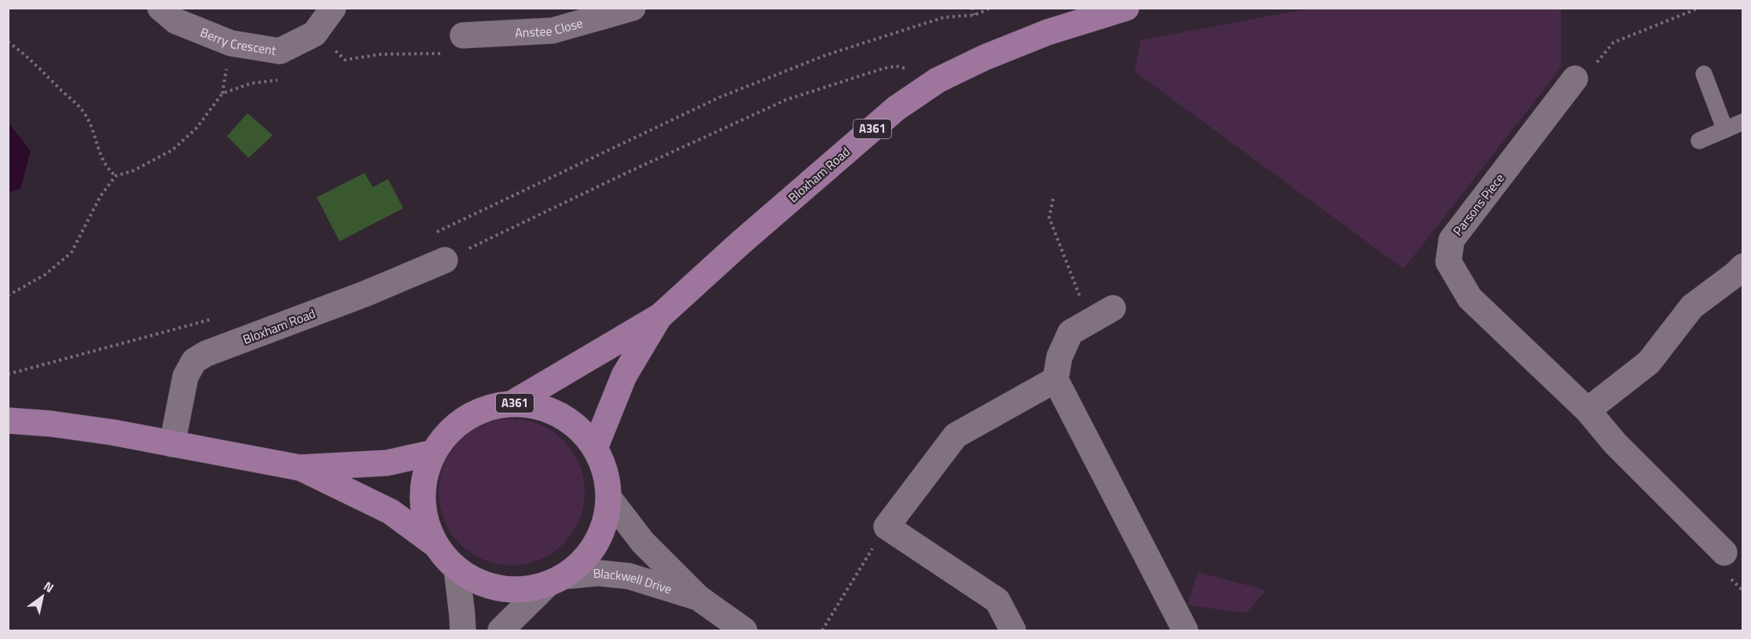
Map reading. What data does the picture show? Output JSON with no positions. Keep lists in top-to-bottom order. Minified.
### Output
{"streets":{"main road":["A361","Bloxham Road"],"street":["Anstee Close","Berry Crescent","Parsons Piece","Blackwell Drive"]},"crossings":[["Bloxham Road","Blackwell Drive"]],"north":"top right"}
